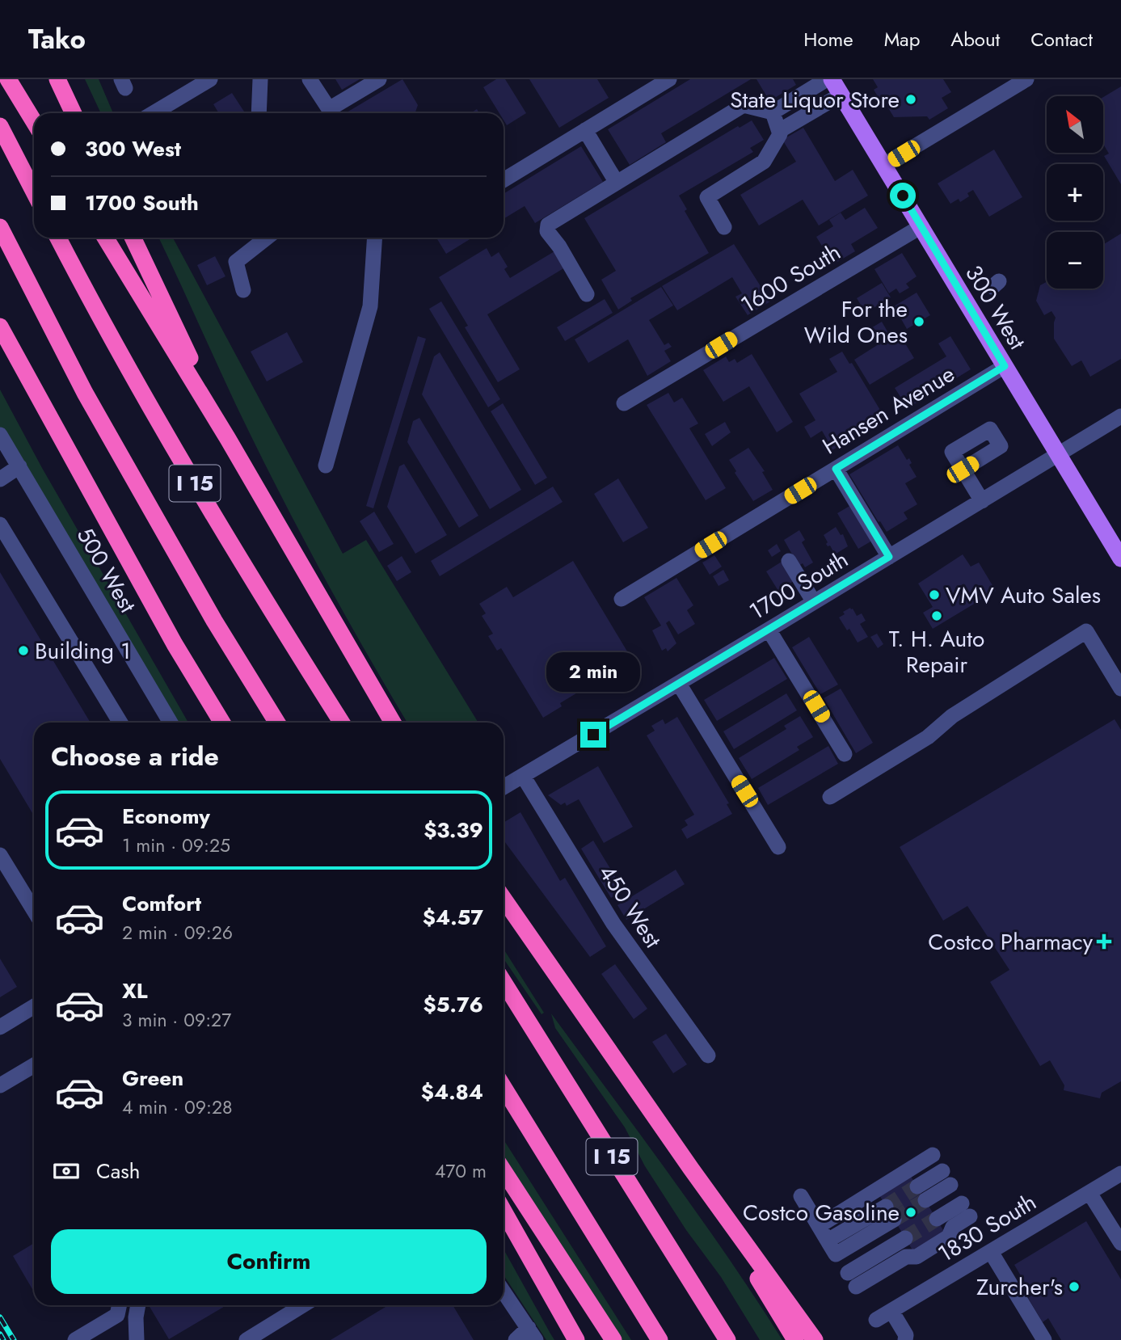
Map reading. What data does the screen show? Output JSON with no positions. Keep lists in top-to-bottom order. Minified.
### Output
{"streets":{"highway":["I 15"],"main road":["300 West"],"street":["1600 South","Hansen Avenue","500 West","1700 South","450 West","1830 South"]},"crossings":[["1600 South","300 West"],["300 West","Hansen Avenue"],["300 West","1700 South"],["1700 South","450 West"]],"places":{"other":["State Liquor Store","For the Wild Ones","VMV Auto Sales","T. H. Auto Repair","Building 1","Costco Gasoline","Zurcher's"],"health":["Costco Pharmacy"]},"north":"top left","page":{"header":"Tako","nav":["Home","Map","About","Contact"],"map_buttons":["+","−"],"banner":["300 West","1700 South"],"bubble":"2 min","heading":"Choose a ride","list":[{"name":"Economy","note":"1 min · 09:25","value":"$3.39"},{"name":"Comfort","note":"2 min · 09:26","value":"$4.57"},{"name":"XL","note":"3 min · 09:27","value":"$5.76"},{"name":"Green","note":"4 min · 09:28","value":"$4.84"}],"pay":["Cash","470 m"],"buttons":"Confirm"}}
